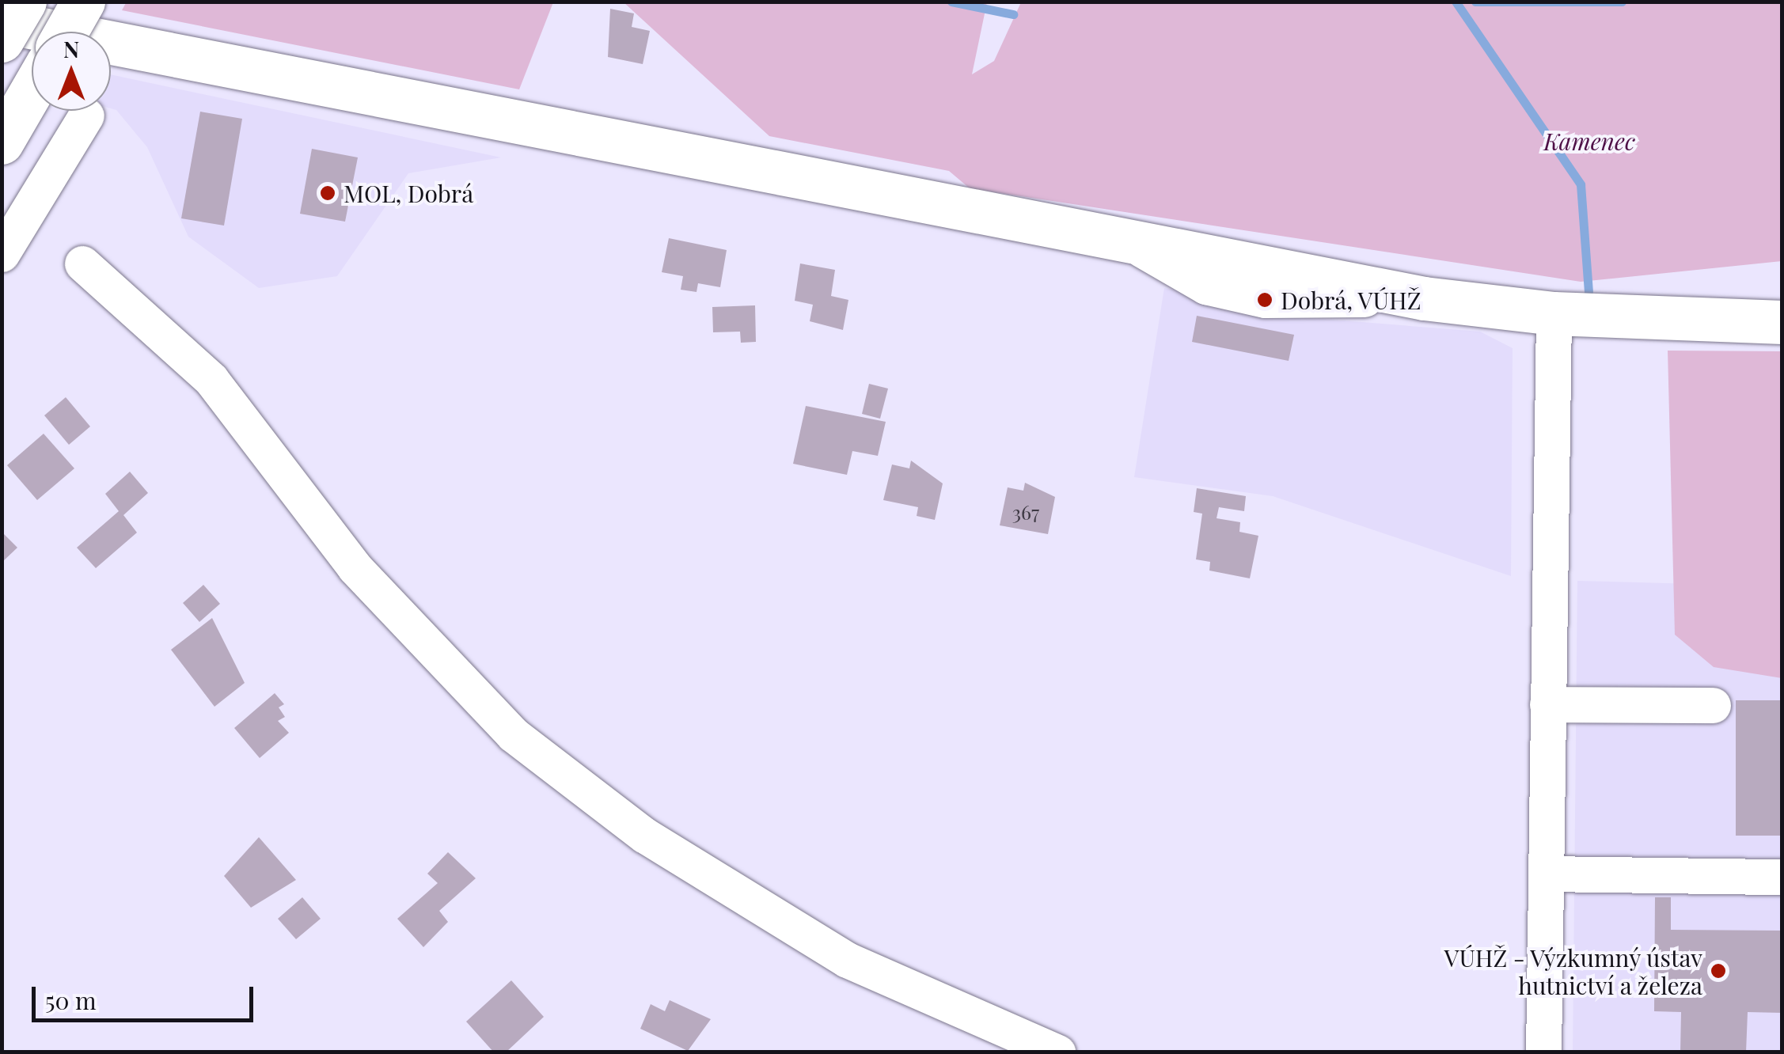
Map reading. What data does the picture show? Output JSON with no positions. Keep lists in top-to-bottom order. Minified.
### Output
{"parks":["Kamenec"],"places":["MOL, Dobrá","Dobrá, VÚHŽ","VÚHŽ - Výzkumný ústav hutnictví a železa"],"house_numbers":["367"],"scale_bar":"50 m","north":"top"}
